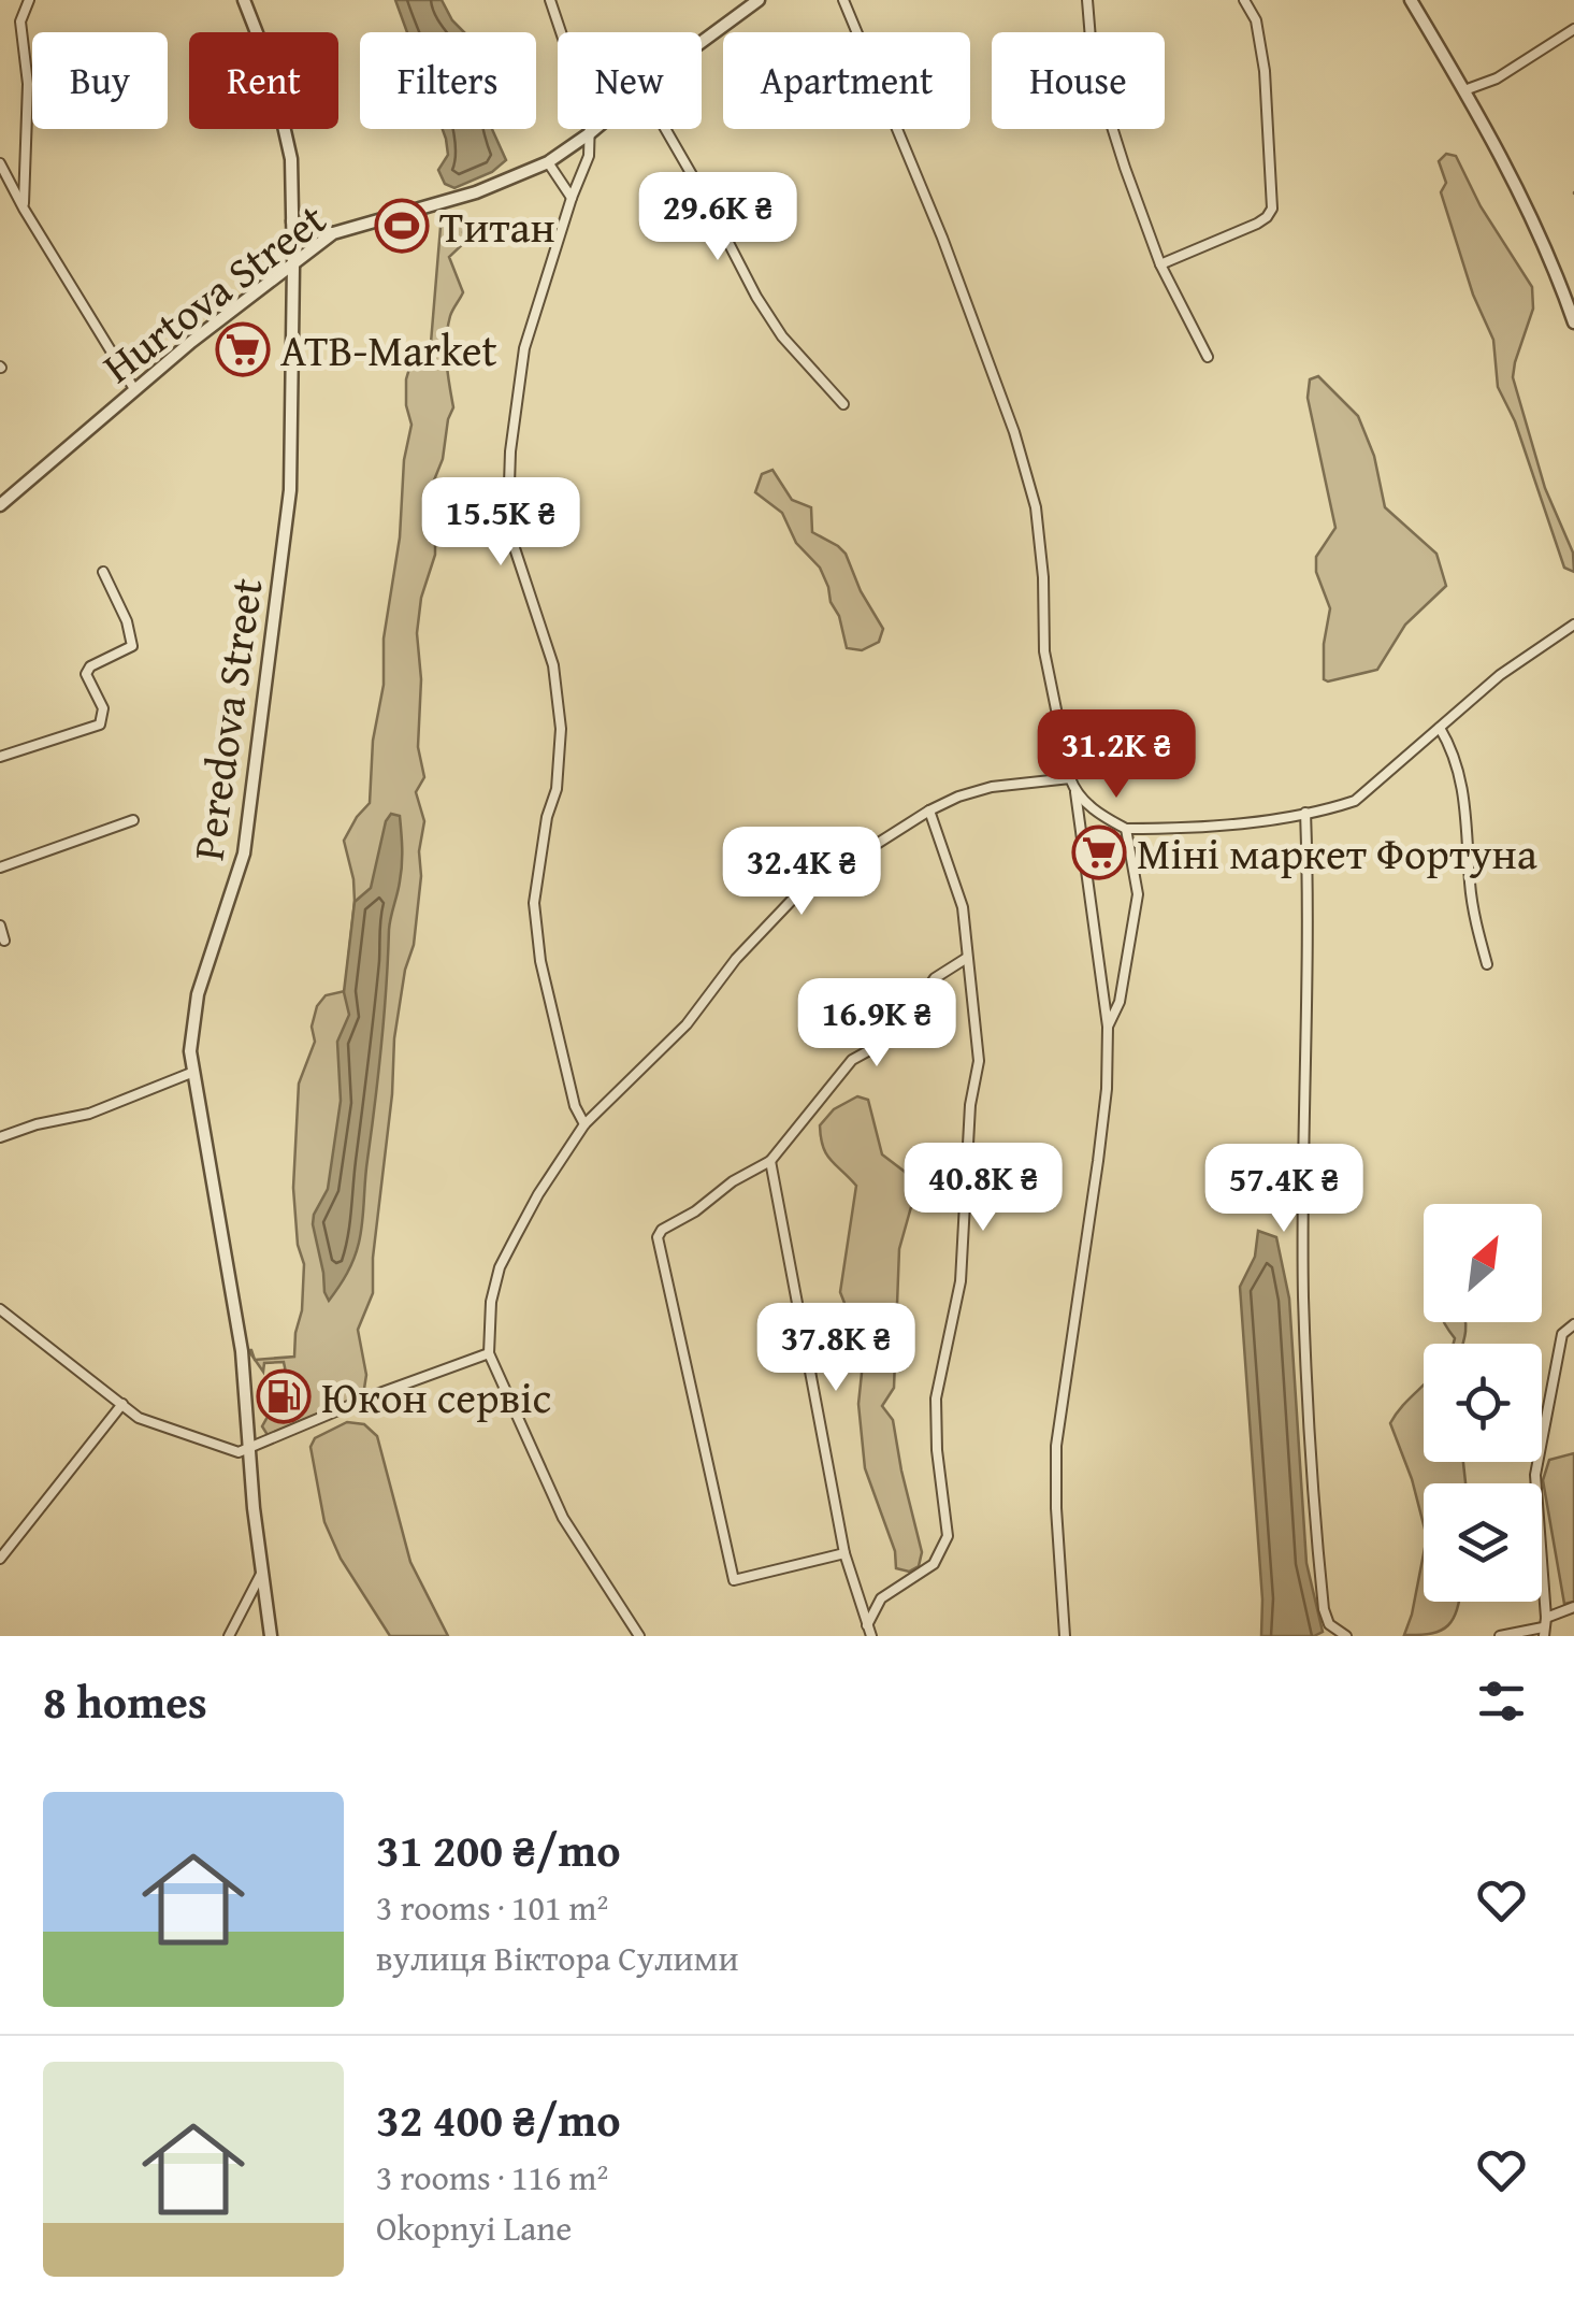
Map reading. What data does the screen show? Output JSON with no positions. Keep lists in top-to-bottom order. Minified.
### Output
{"streets":{"street":["Hurtova Street","Peredova Street"]},"crossings":[["Hurtova Street","Peredova Street"]],"places":{"sports":["Титан"],"supermarket":["ATB-Market","Міні маркет Фортуна"],"fuel station":["Юкон сервіс"]},"north":"top right","page":{"chip":["Buy","Rent","Filters","New","Apartment","House"],"price":["29.6K ₴","15.5K ₴","31.2K ₴","32.4K ₴","16.9K ₴","40.8K ₴","57.4K ₴","37.8K ₴"],"heading":"8 homes","list":[{"name":"31 200 ₴/mo","note":"3 rooms · 101 m² · вулиця Віктора Сулими"},{"name":"32 400 ₴/mo","note":"3 rooms · 116 m² · Okopnyi Lane"}]}}
